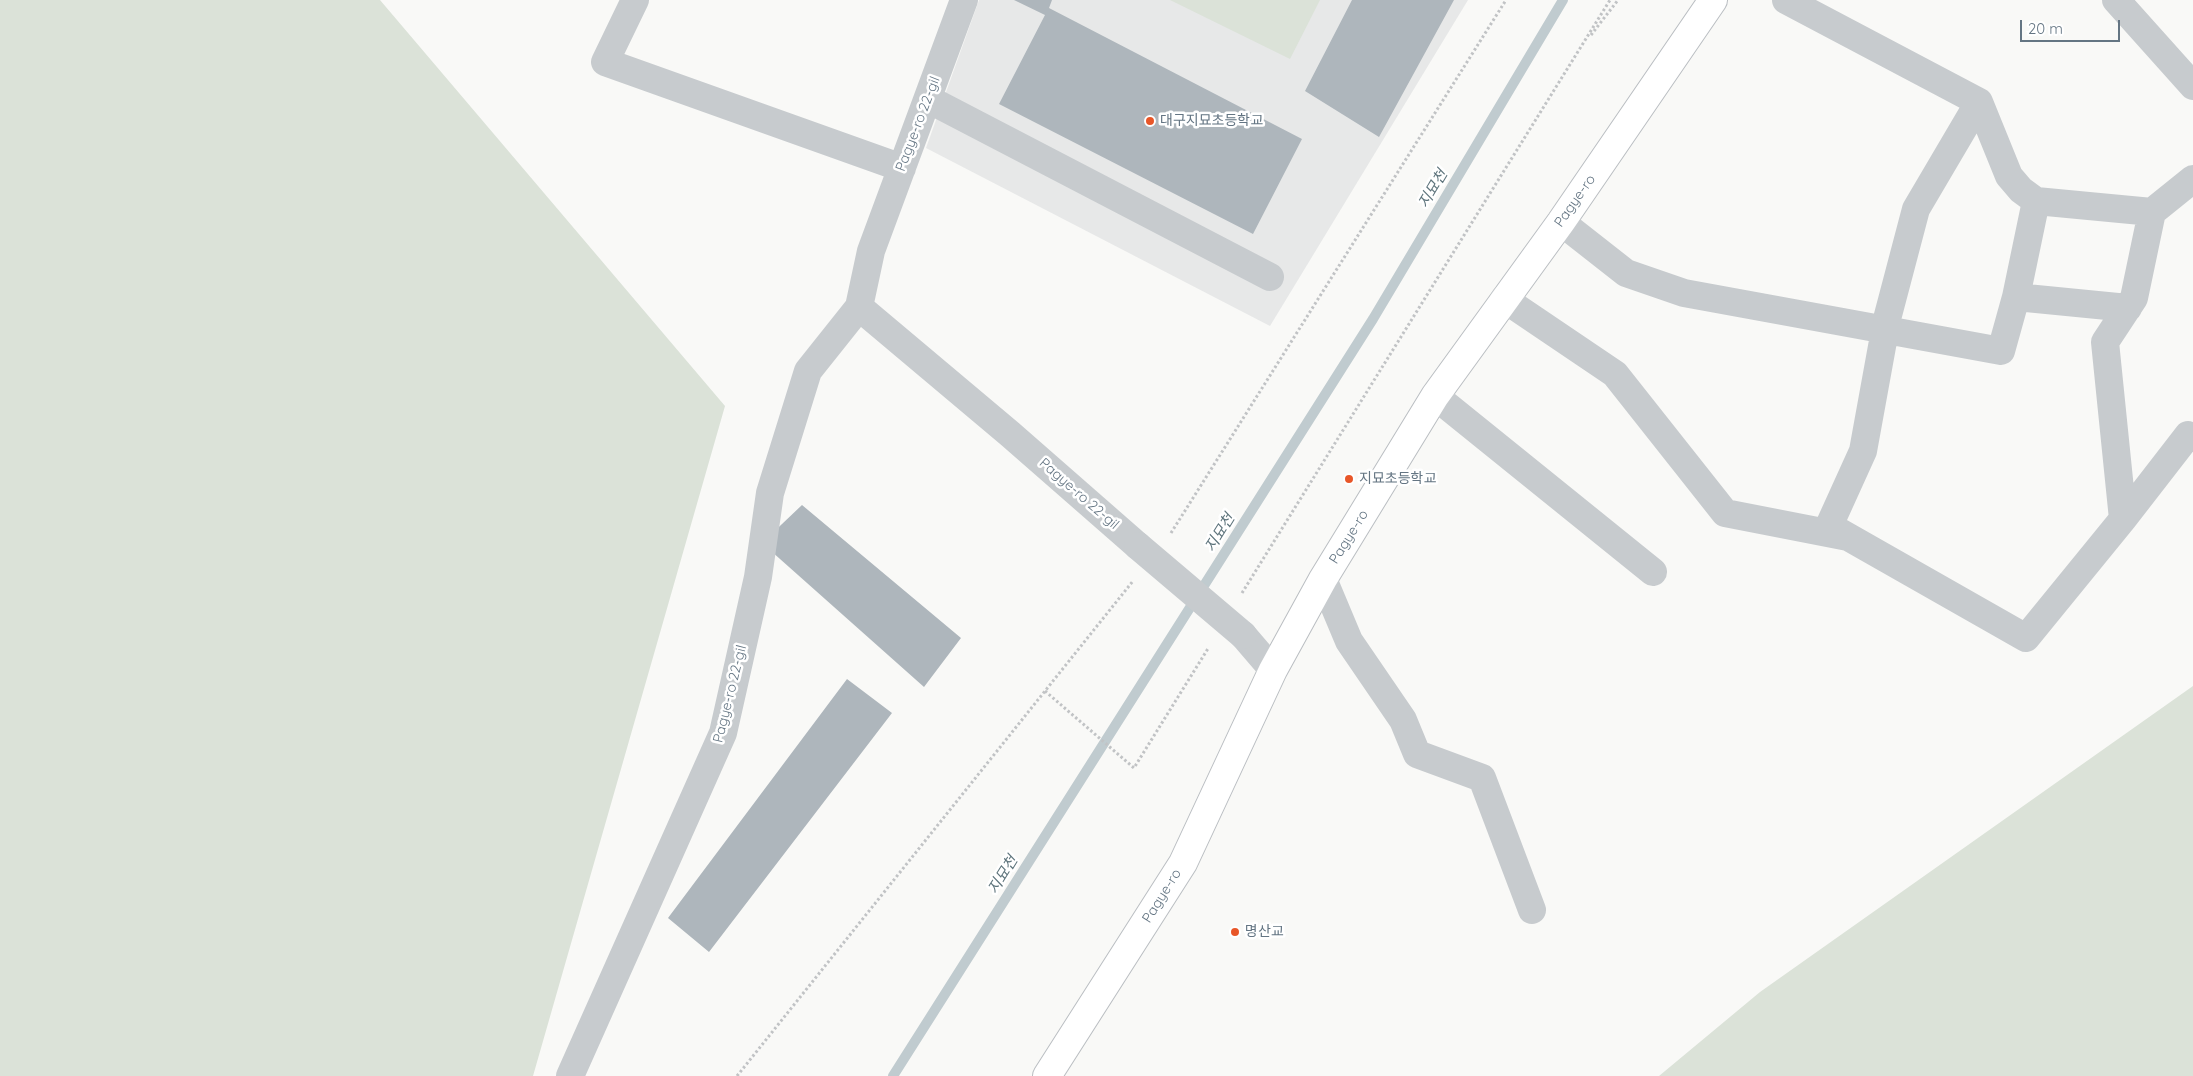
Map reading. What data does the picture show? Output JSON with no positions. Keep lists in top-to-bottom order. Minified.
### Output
{"streets":{"main road":["Pagye-ro"],"street":["Pagye-ro 22-gil"]},"crossings":[["Pagye-ro 22-gil","Pagye-ro"]],"water":["지묘천"],"places":["대구지묘초등학교","지묘초등학교","명산교"],"scale_bar":"20 m"}
